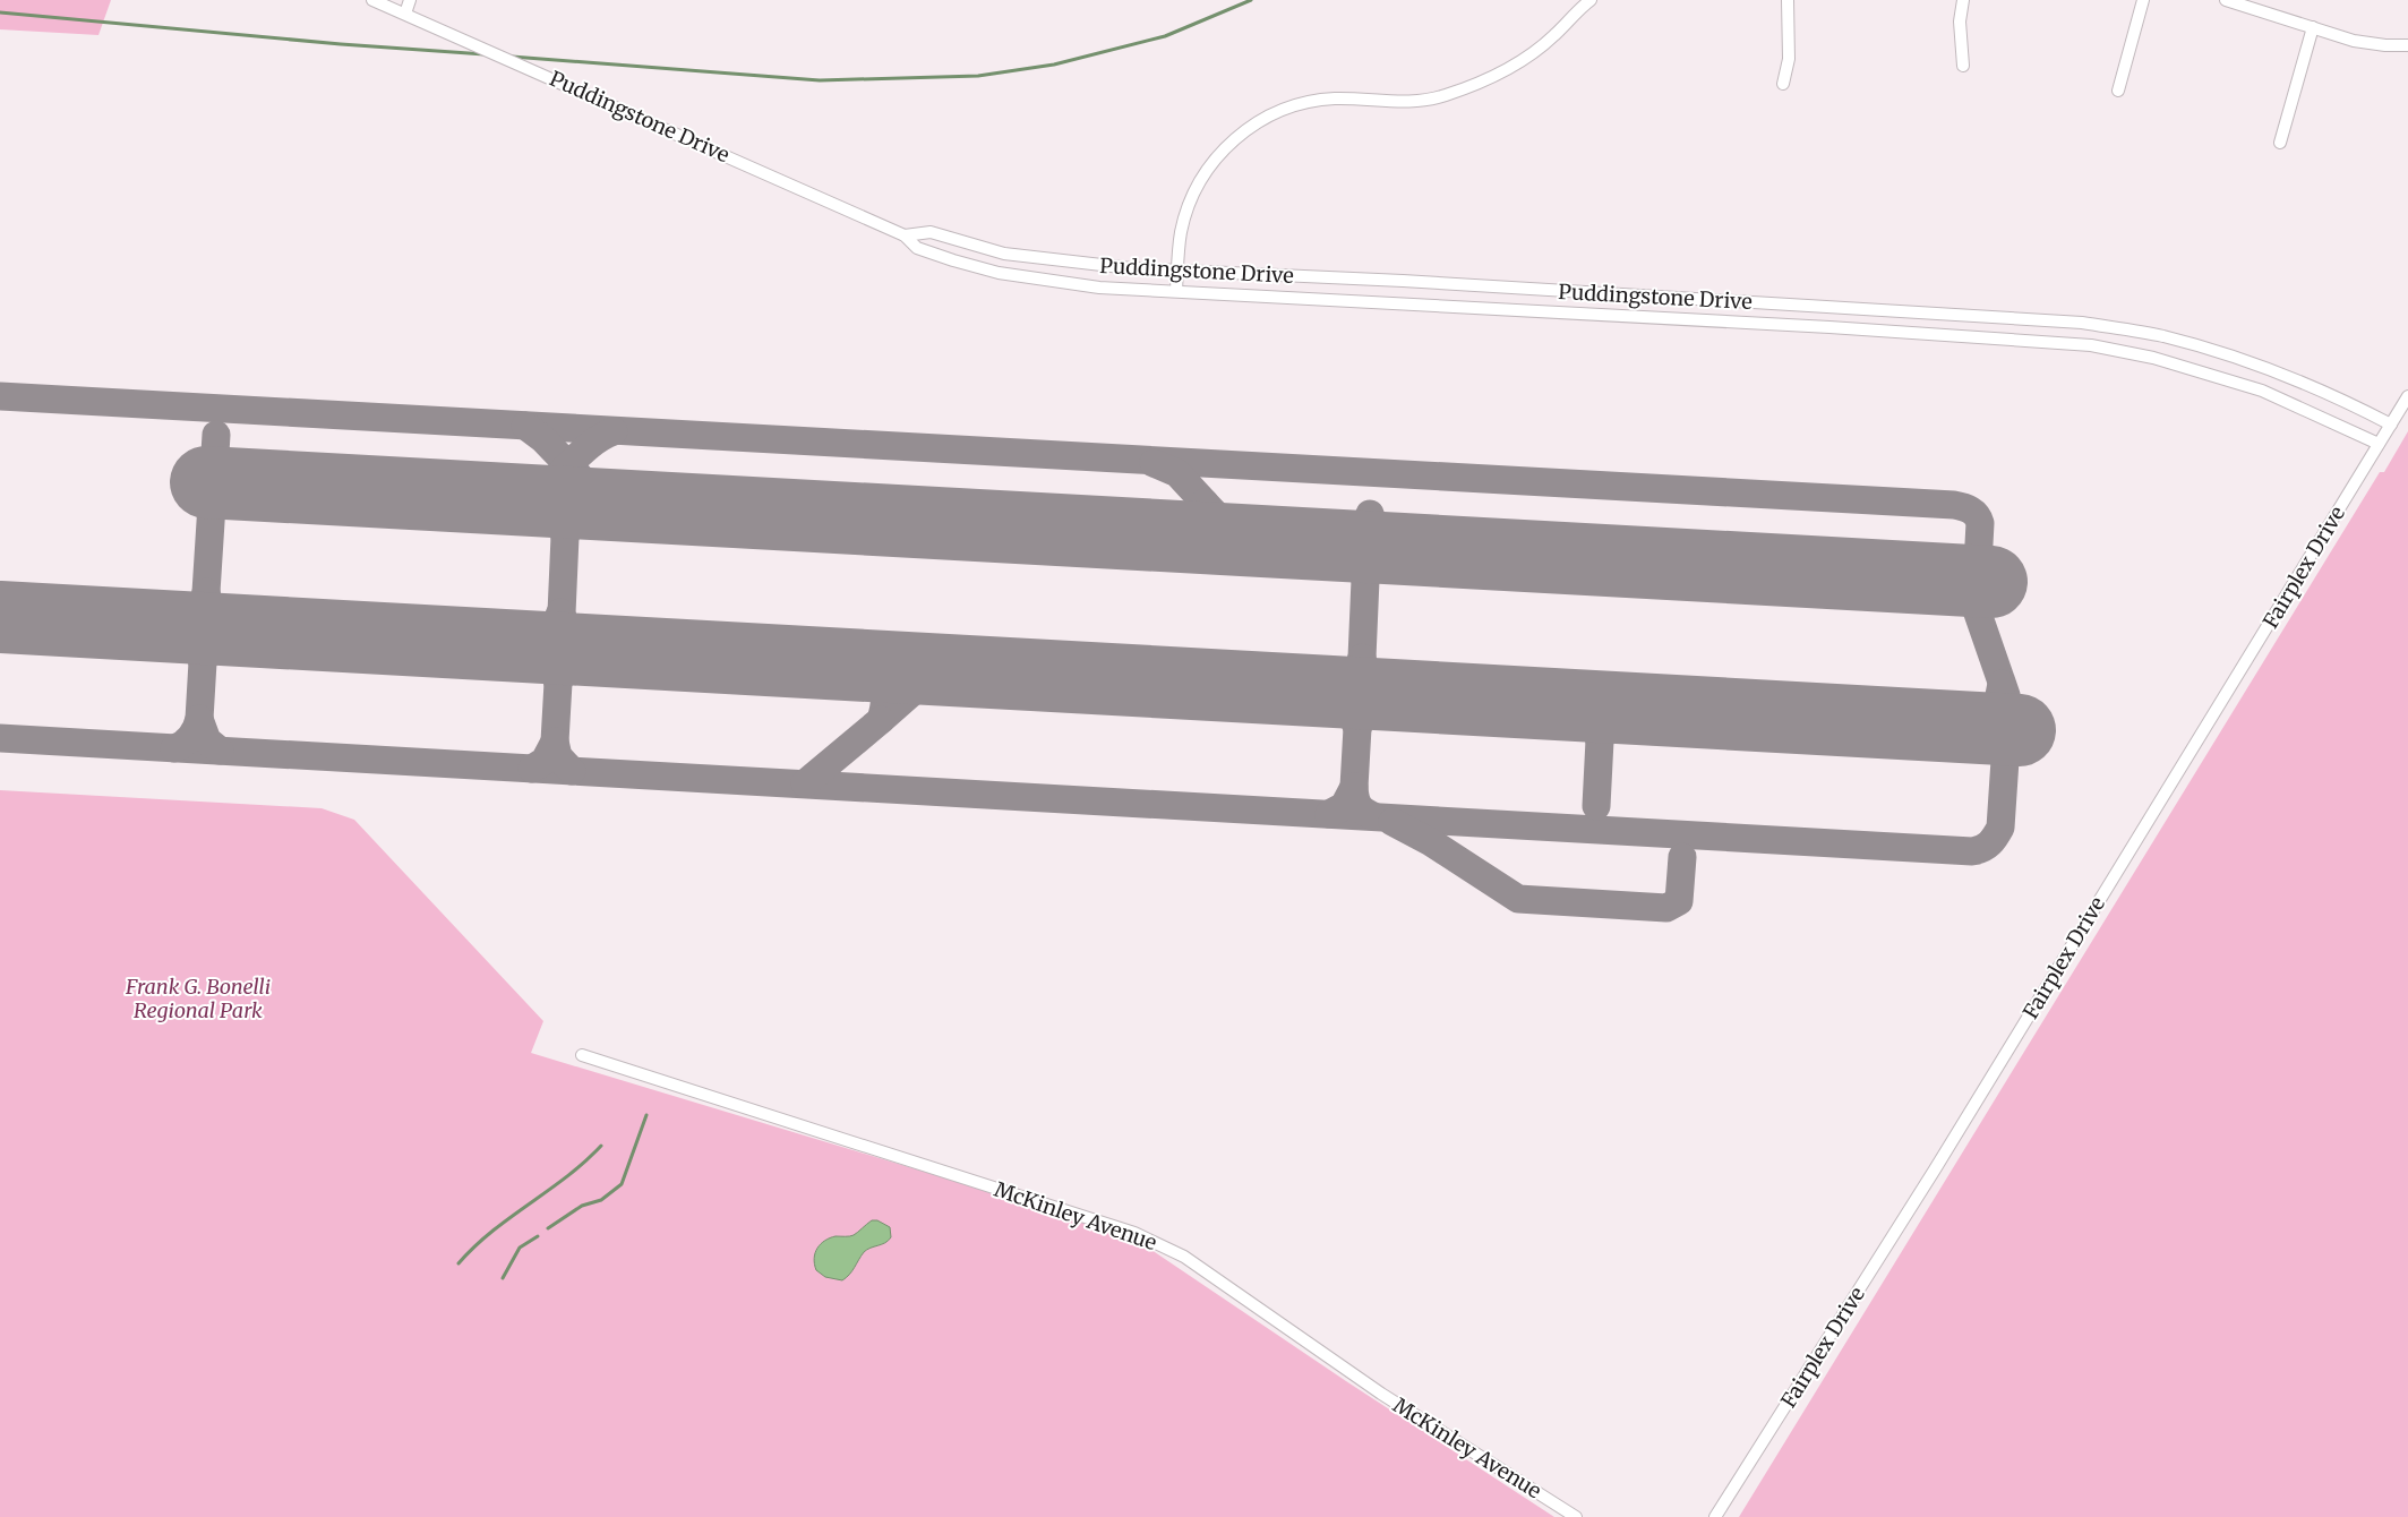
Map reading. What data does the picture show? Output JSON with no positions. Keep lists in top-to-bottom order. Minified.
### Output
{"streets":{"street":["Puddingstone Drive","Fairplex Drive","McKinley Avenue"]},"crossings":[["Puddingstone Drive","Fairplex Drive"]],"parks":["Frank G. Bonelli Regional Park"]}
